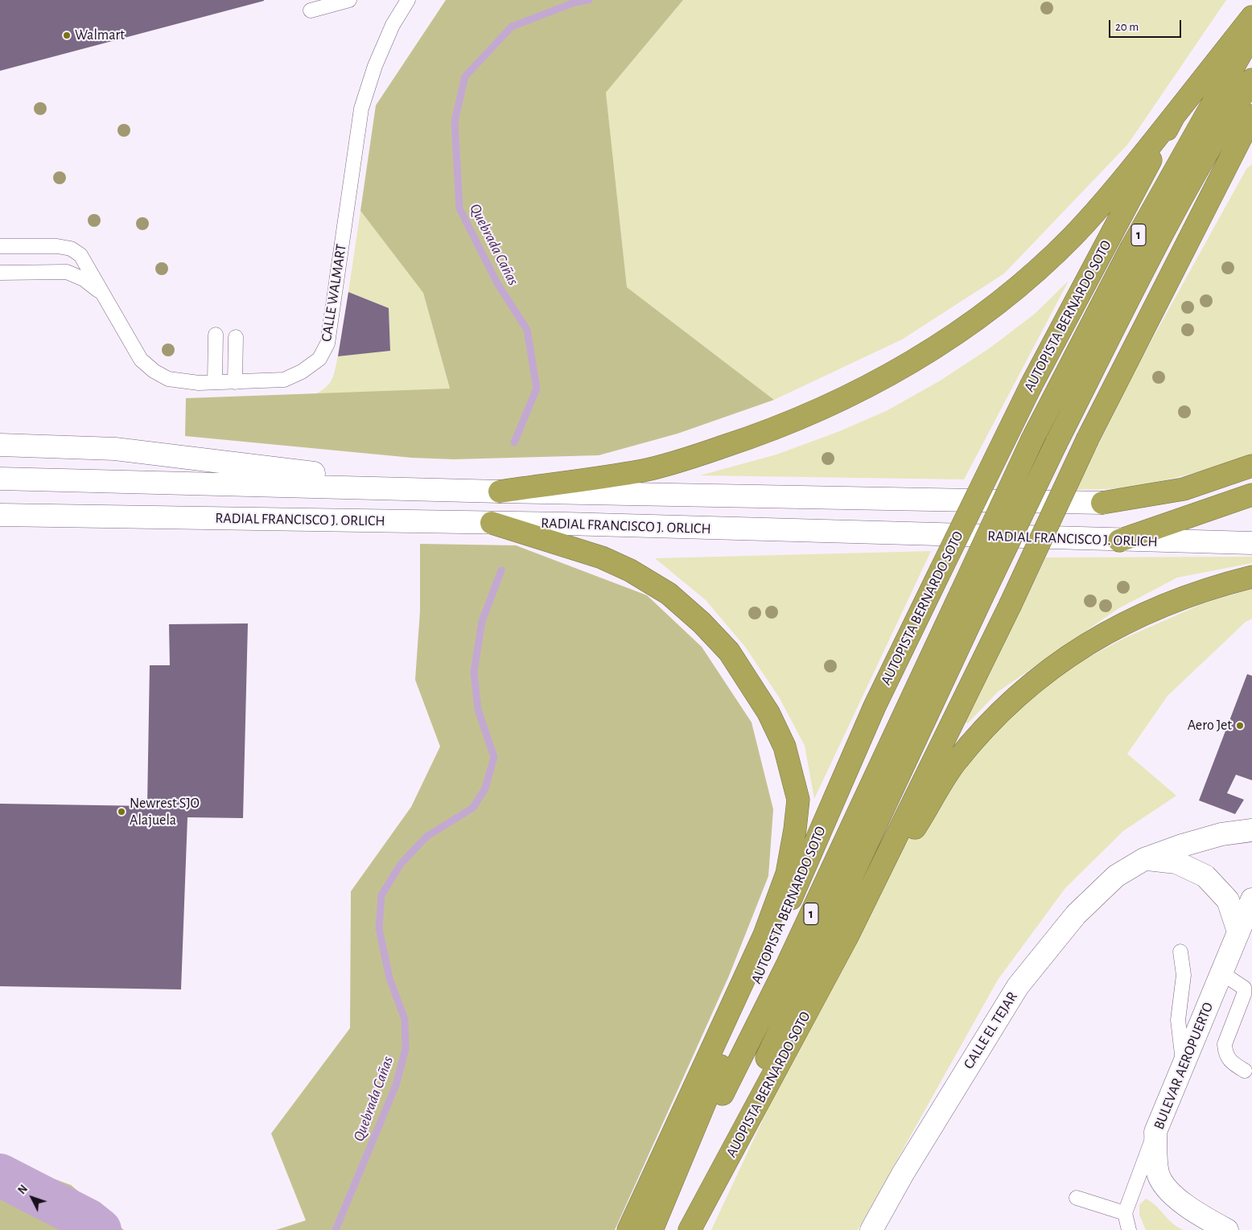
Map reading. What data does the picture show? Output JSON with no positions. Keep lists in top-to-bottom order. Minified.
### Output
{"streets":{"highway":["1","AUTOPISTA BERNARDO SOTO","AUOPISTA BERNARDO SOTO"],"main road":["RADIAL FRANCISCO J. ORLICH","CALLE EL TEJAR","BULEVAR AEROPUERTO"],"lane":["CALLE WALMART"]},"water":["Quebrada Cañas"],"places":["Walmart","Aero Jet","Newrest SJO Alajuela"],"scale_bar":"20 m","north":"top left"}
